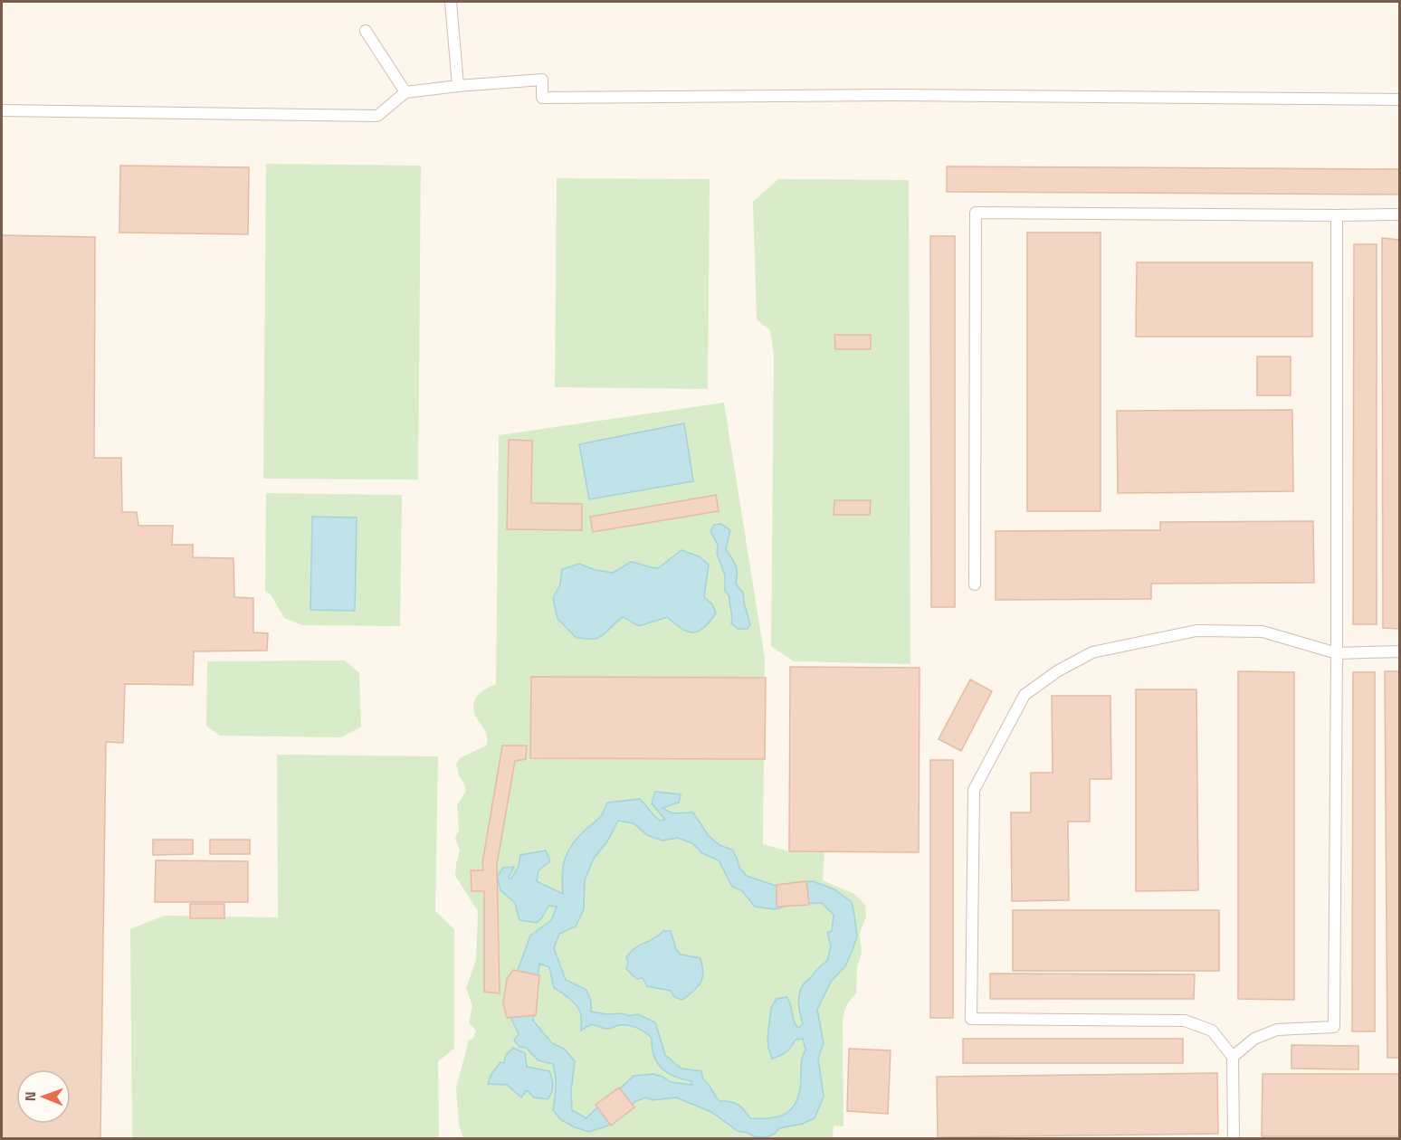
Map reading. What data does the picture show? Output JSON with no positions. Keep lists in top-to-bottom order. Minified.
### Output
{"north":"left"}
